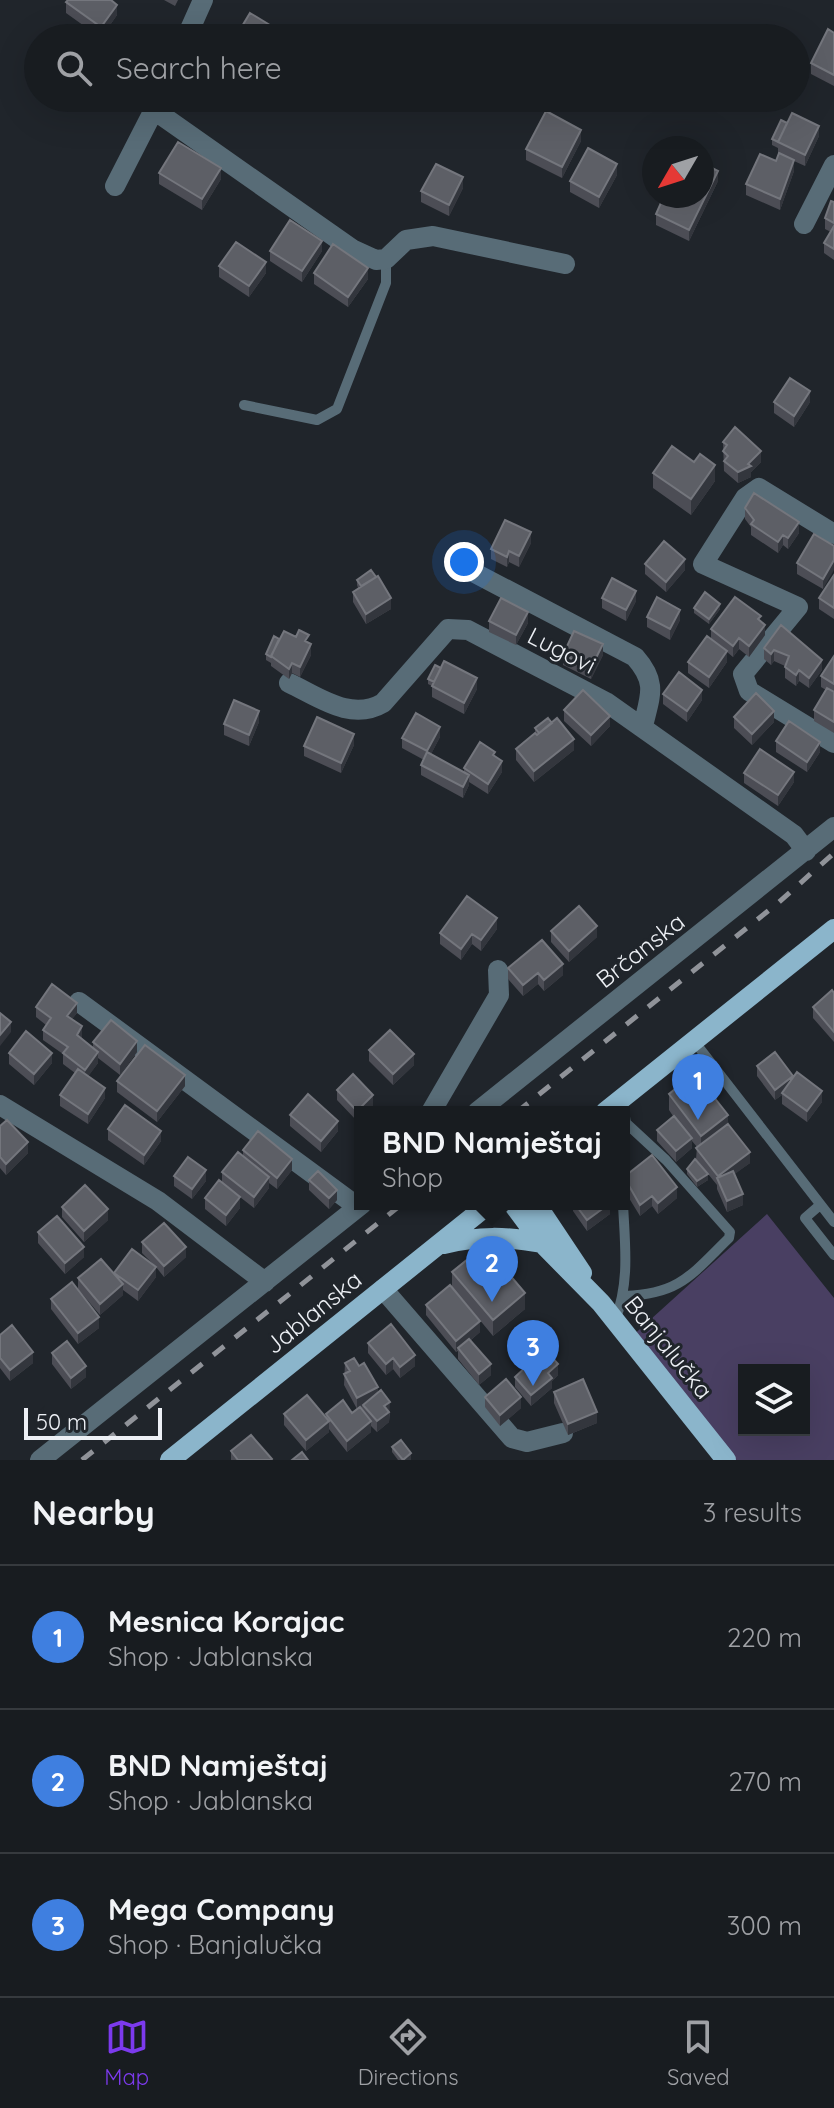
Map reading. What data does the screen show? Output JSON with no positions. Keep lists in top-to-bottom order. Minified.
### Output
{"streets":{"main road":["Jablanska","Banjalučka"],"street":["Lugovi","Brčanska"]},"crossings":[["Lugovi","Brčanska"]],"scale_bar":"50 m","north":"bottom left","page":{"search":"Search here","pins":["1","2","3"],"popup":["BND Namještaj","Shop"],"scale":"50 m","heading":["Nearby","3 results"],"list":[{"mark":"1","name":"Mesnica Korajac","note":"Shop · Jablanska","value":"220 m"},{"mark":"2","name":"BND Namještaj","note":"Shop · Jablanska","value":"270 m"},{"mark":"3","name":"Mega Company","note":"Shop · Banjalučka","value":"300 m"}],"nav":["Map","Directions","Saved"]}}
